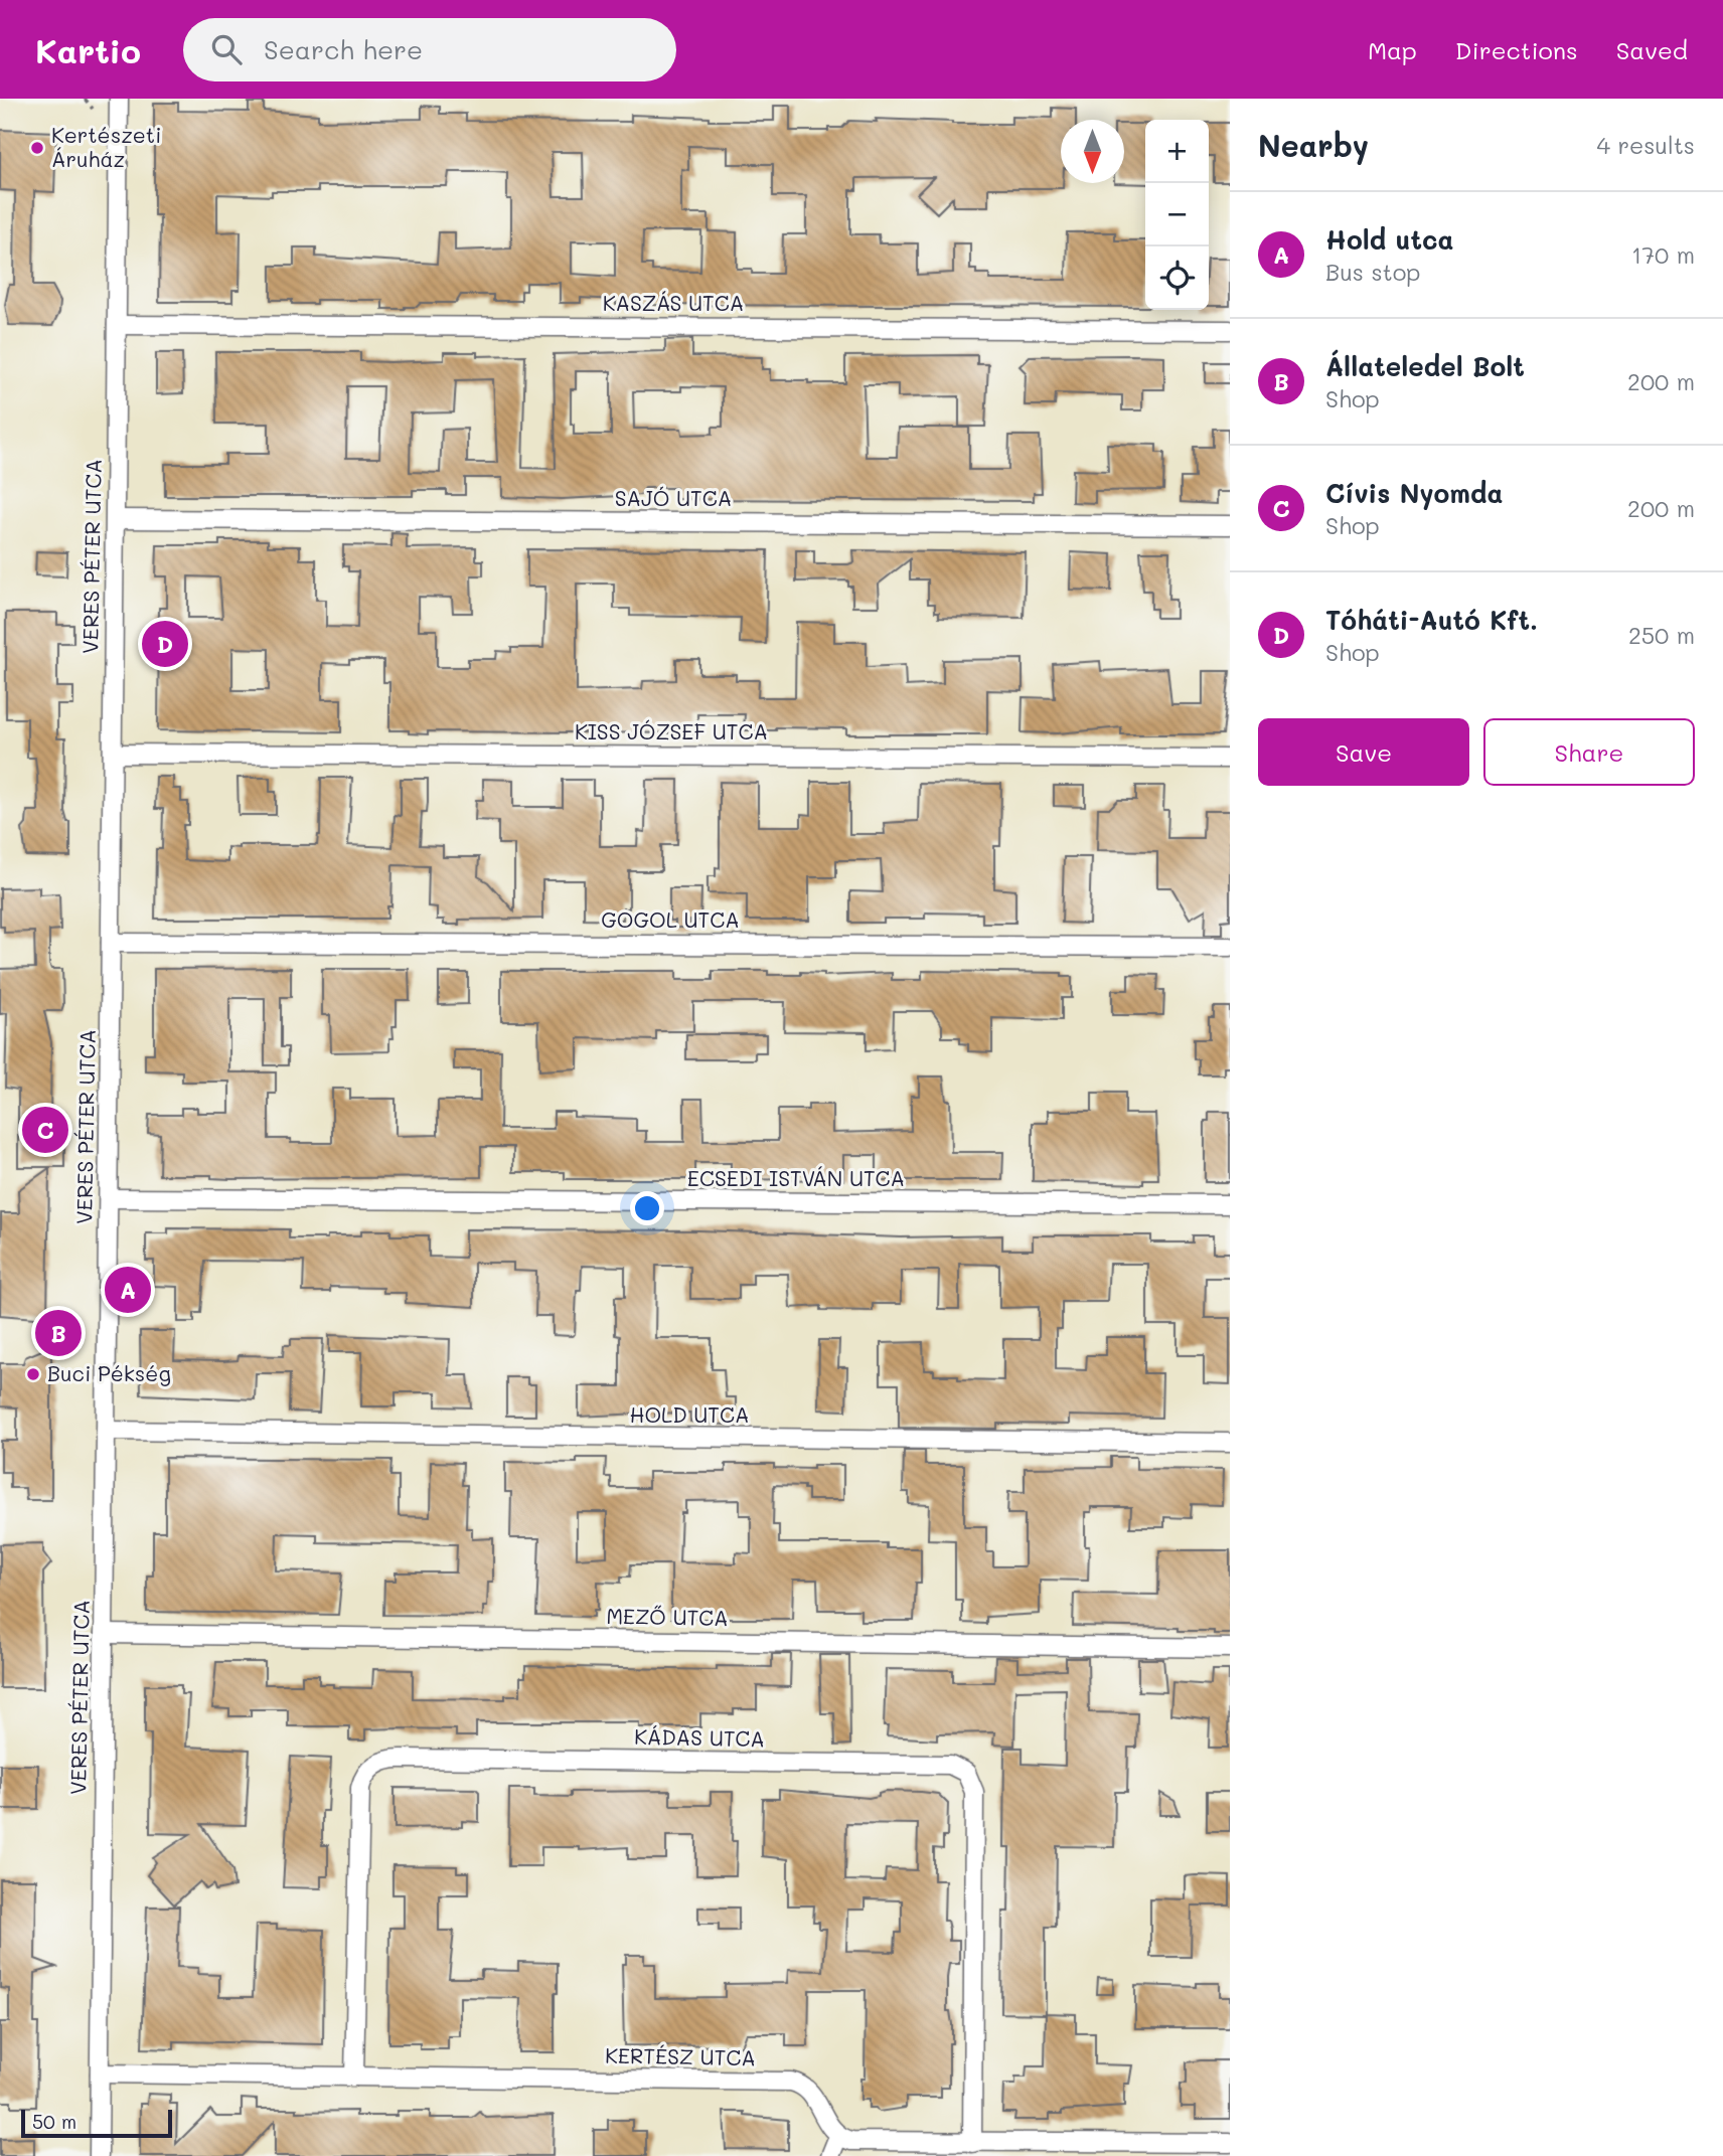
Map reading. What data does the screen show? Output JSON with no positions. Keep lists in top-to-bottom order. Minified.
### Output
{"streets":{"street":["KASZÁS UTCA","SAJÓ UTCA","VERES PÉTER UTCA","KISS JÓZSEF UTCA","GOGOL UTCA","ECSEDI ISTVÁN UTCA","HOLD UTCA","MEZŐ UTCA","KÁDAS UTCA","KERTÉSZ UTCA"]},"crossings":[["KASZÁS UTCA","VERES PÉTER UTCA"],["SAJÓ UTCA","VERES PÉTER UTCA"],["VERES PÉTER UTCA","KISS JÓZSEF UTCA"],["VERES PÉTER UTCA","GOGOL UTCA"],["VERES PÉTER UTCA","ECSEDI ISTVÁN UTCA"],["VERES PÉTER UTCA","HOLD UTCA"],["VERES PÉTER UTCA","MEZŐ UTCA"],["VERES PÉTER UTCA","KERTÉSZ UTCA"],["KÁDAS UTCA","KERTÉSZ UTCA"]],"places":["Kertészeti Áruház","Buci Pékség"],"scale_bar":"50 m","north":"bottom","page":{"header":"Kartio","search":"Search here","nav":["Map","Directions","Saved"],"heading":["Nearby","4 results"],"map_buttons":["+","−"],"list":[{"mark":"A","name":"Hold utca","note":"Bus stop","value":"170 m"},{"mark":"B","name":"Állateledel Bolt","note":"Shop","value":"200 m"},{"mark":"C","name":"Cívis Nyomda","note":"Shop","value":"200 m"},{"mark":"D","name":"Tóháti-Autó Kft.","note":"Shop","value":"250 m"}],"pins":["D","C","A","B"],"buttons":["Save","Share"],"scale":"50 m"}}
